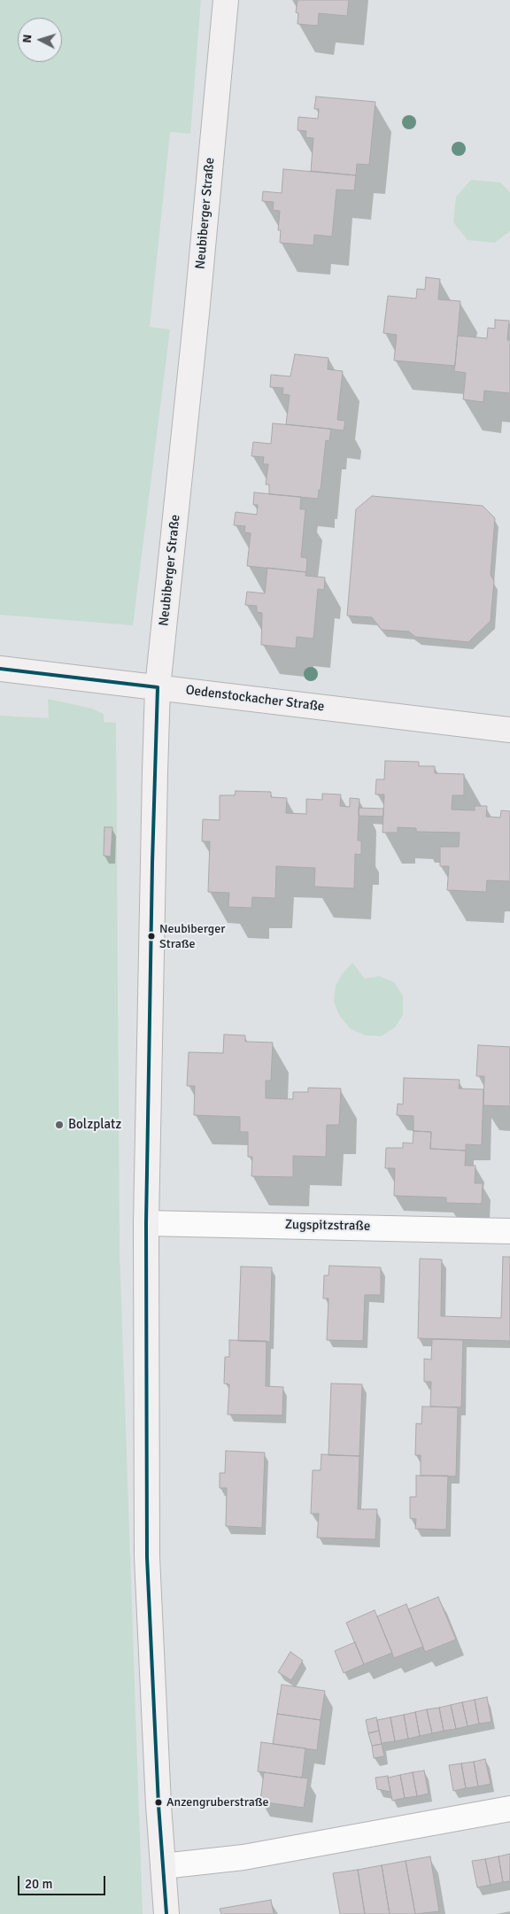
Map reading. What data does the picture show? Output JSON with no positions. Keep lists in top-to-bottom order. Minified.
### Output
{"streets":{"street":["Neubiberger Straße","Oedenstockacher Straße","Zugspitzstraße"]},"crossings":[["Neubiberger Straße","Oedenstockacher Straße"],["Neubiberger Straße","Zugspitzstraße"]],"places":["Neubiberger Straße","Bolzplatz","Anzengruberstraße"],"scale_bar":"20 m","north":"left"}
